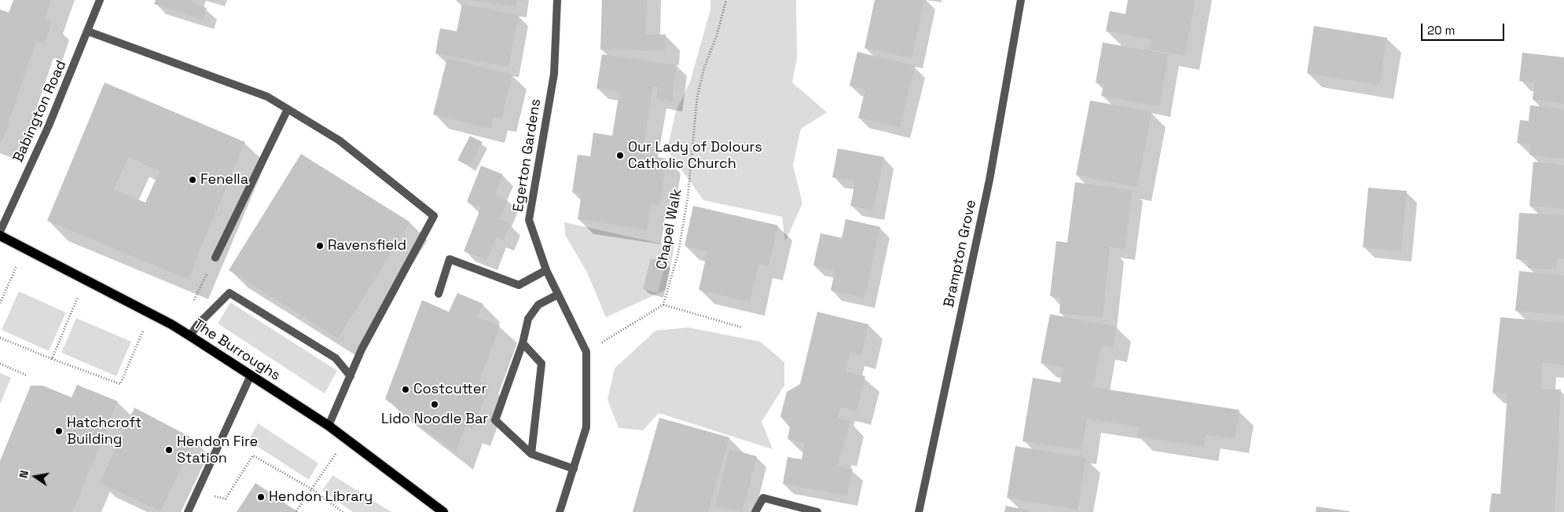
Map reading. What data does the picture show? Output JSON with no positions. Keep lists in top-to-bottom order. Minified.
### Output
{"streets":{"main road":["The Burroughs"],"street":["Babington Road","Egerton Gardens","Brampton Grove"],"path":["Chapel Walk"]},"places":["Our Lady of Dolours Catholic Church","Fenella","Ravensfield","Costcutter","Lido Noodle Bar","Hatchcroft Building","Hendon Fire Station","Hendon Library"],"scale_bar":"20 m","north":"left"}
